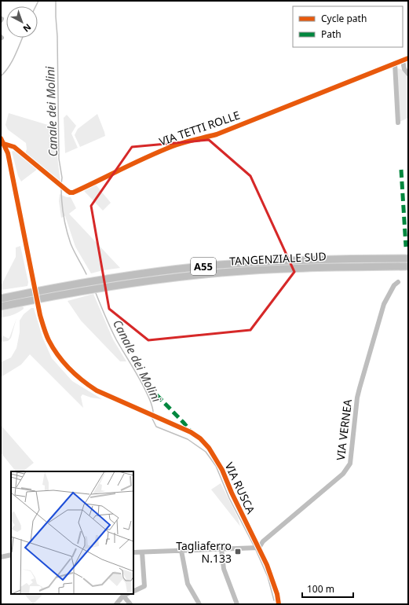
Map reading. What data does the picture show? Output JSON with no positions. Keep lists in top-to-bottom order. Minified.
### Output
{"streets":{"highway":["TANGENZIALE SUD","A55"],"street":["VIA TETTI ROLLE","VIA VERNEA","VIA RUSCA"]},"crossings":[["VIA TETTI ROLLE","VIA RUSCA"],["VIA VERNEA","VIA RUSCA"]],"water":["Canale dei Molini"],"places":{"transit":["Tagliaferro N.133"]},"legend":["Cycle path","Path"],"scale_bar":"100 m","north":"bottom right"}
